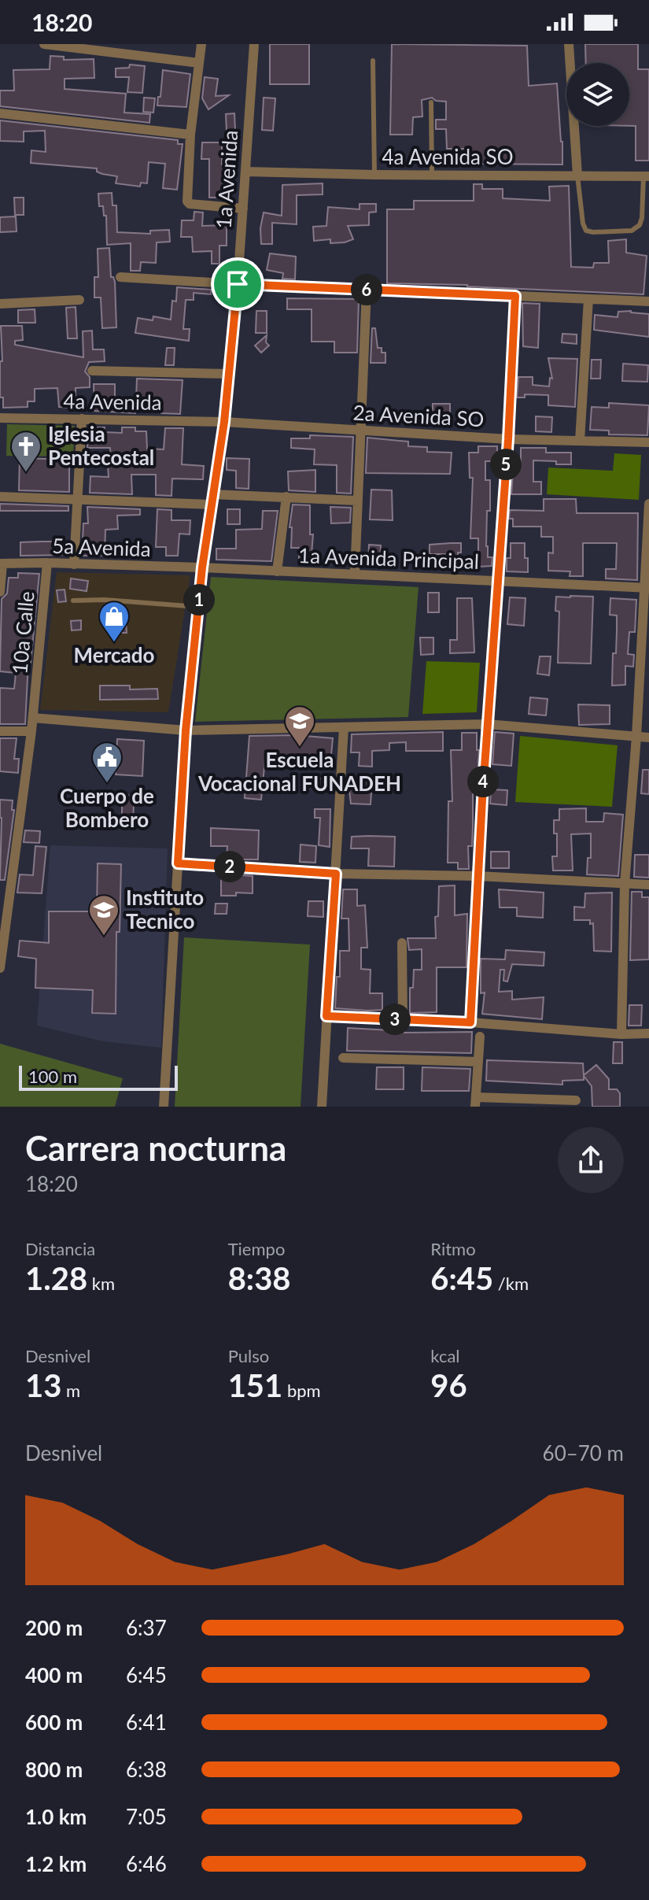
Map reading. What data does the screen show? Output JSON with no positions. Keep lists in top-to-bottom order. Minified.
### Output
{"streets":{"street":["4a Avenida SO","1a Avenida","4a Avenida","2a Avenida SO","5a Avenida","1a Avenida Principal","10a Calle"]},"crossings":[["4a Avenida SO","1a Avenida"],["1a Avenida","4a Avenida"],["1a Avenida","2a Avenida SO"],["1a Avenida","5a Avenida"],["1a Avenida","1a Avenida Principal"],["4a Avenida","2a Avenida SO"],["5a Avenida","1a Avenida Principal"],["5a Avenida","10a Calle"]],"places":{"church":["Iglesia Pentecostal"],"shop":["Mercado"],"school or university":["Escuela Vocacional FUNADEH","Instituto Tecnico"],"public building":["Cuerpo de Bombero"]},"scale_bar":"100 m","page":{"status":"18:20","pins":["6","5","1","4","2","3"],"scale":"100 m","heading":["Carrera nocturna","18:20"],"stats":[["Distancia","1.28 km"],["Tiempo","8:38"],["Ritmo","6:45 /km"],["Desnivel","13 m"],["Pulso","151 bpm"],["kcal","96"]],"chart":["Desnivel","60–70 m"],"list":[{"name":"200 m","note":"6:37"},{"name":"400 m","note":"6:45"},{"name":"600 m","note":"6:41"},{"name":"800 m","note":"6:38"},{"name":"1.0 km","note":"7:05"},{"name":"1.2 km","note":"6:46"}]}}
